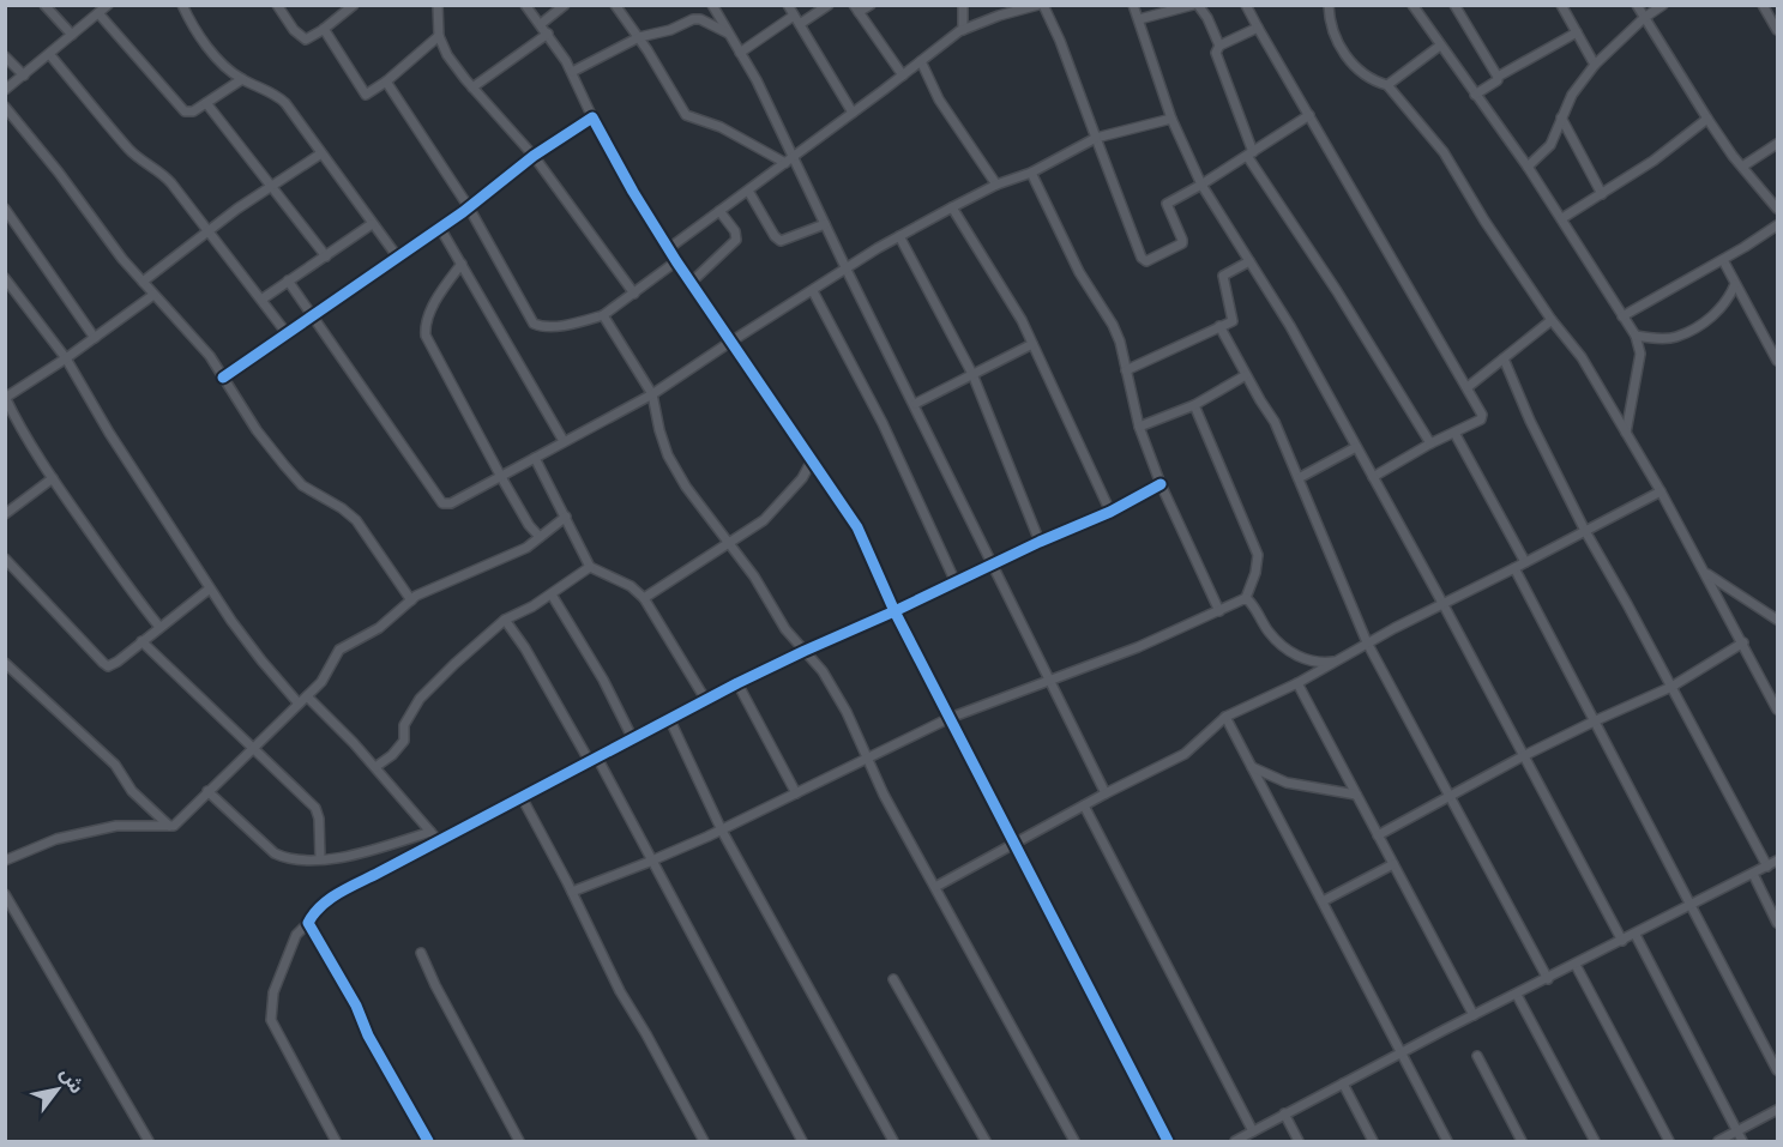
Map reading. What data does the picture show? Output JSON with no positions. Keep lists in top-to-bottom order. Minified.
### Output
{"north":"top right"}
